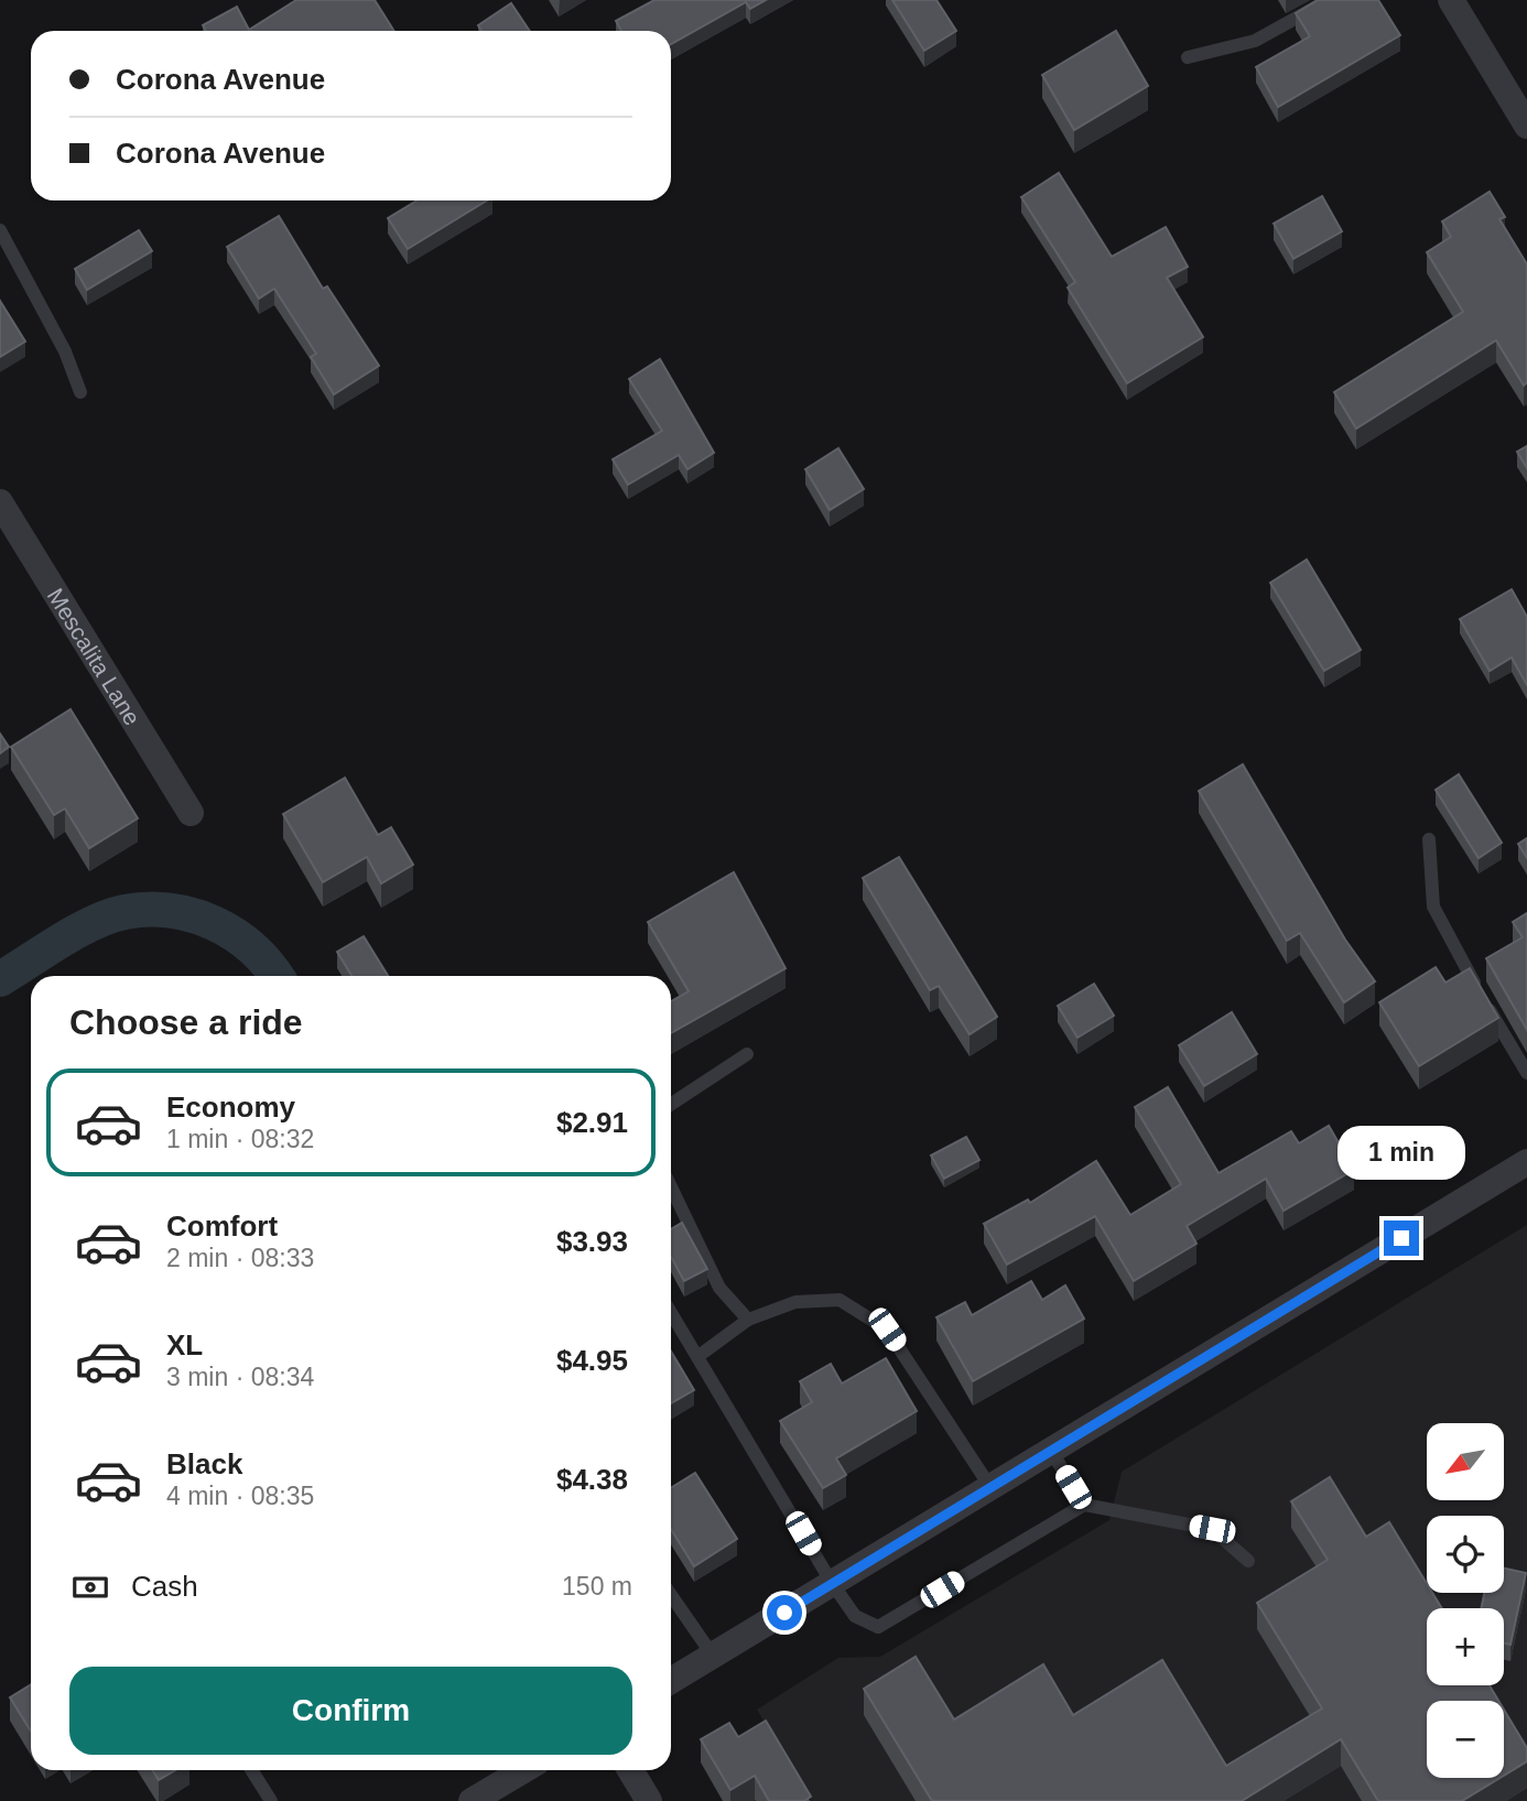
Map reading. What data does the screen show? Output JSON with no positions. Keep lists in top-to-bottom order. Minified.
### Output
{"streets":{"street":["Mescalita Lane"]},"north":"bottom left","page":{"banner":["Corona Avenue","Corona Avenue"],"heading":"Choose a ride","list":[{"name":"Economy","note":"1 min · 08:32","value":"$2.91"},{"name":"Comfort","note":"2 min · 08:33","value":"$3.93"},{"name":"XL","note":"3 min · 08:34","value":"$4.95"},{"name":"Black","note":"4 min · 08:35","value":"$4.38"}],"bubble":"1 min","map_buttons":["+","−"],"pay":["Cash","150 m"],"buttons":"Confirm"}}
